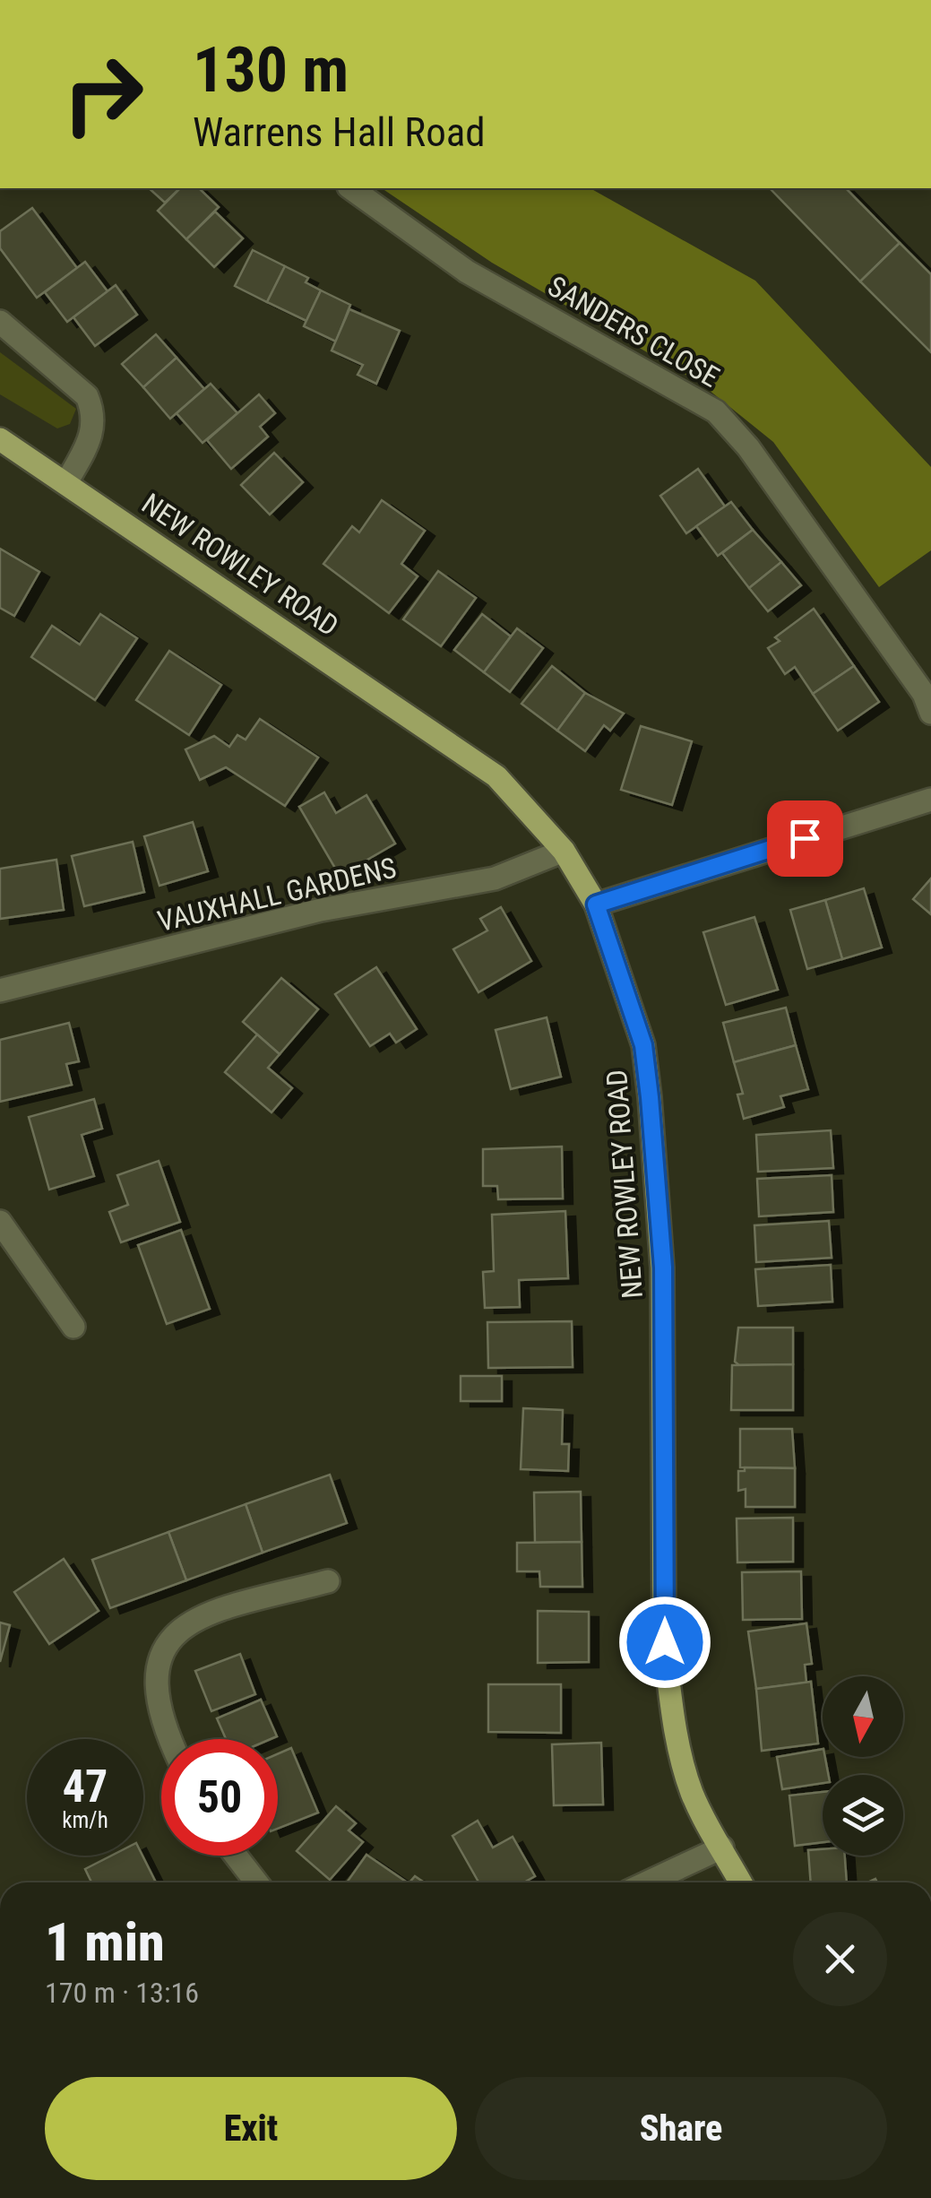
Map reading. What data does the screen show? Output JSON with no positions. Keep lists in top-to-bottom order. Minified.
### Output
{"streets":{"main road":["NEW ROWLEY ROAD"],"street":["SANDERS CLOSE","VAUXHALL GARDENS"]},"crossings":[["NEW ROWLEY ROAD","VAUXHALL GARDENS"]],"north":"bottom","page":{"turn":["130 m","Warrens Hall Road"],"speed":"47 km/h","limit":"50","heading":["1 min","170 m · 13:16"],"buttons":["Exit","Share"]}}
